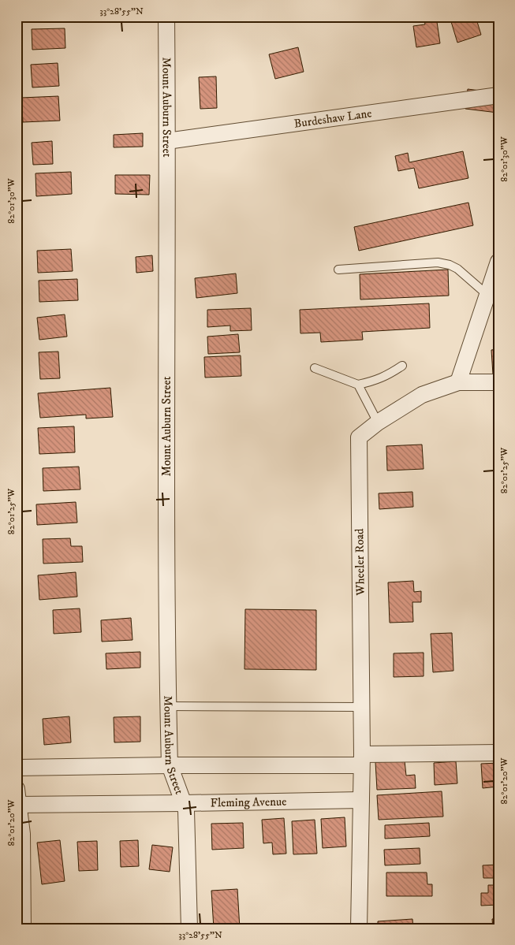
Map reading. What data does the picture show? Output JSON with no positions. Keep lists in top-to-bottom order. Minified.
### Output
{"streets":{"street":["Mount Auburn Street","Burdeshaw Lane","Wheeler Road","Fleming Avenue"]},"crossings":[["Mount Auburn Street","Burdeshaw Lane"],["Mount Auburn Street","Fleming Avenue"],["Wheeler Road","Fleming Avenue"]],"coordinates":["33°28'55\"N","82°01'30\"W","82°01'25\"W","82°01'20\"W"]}
